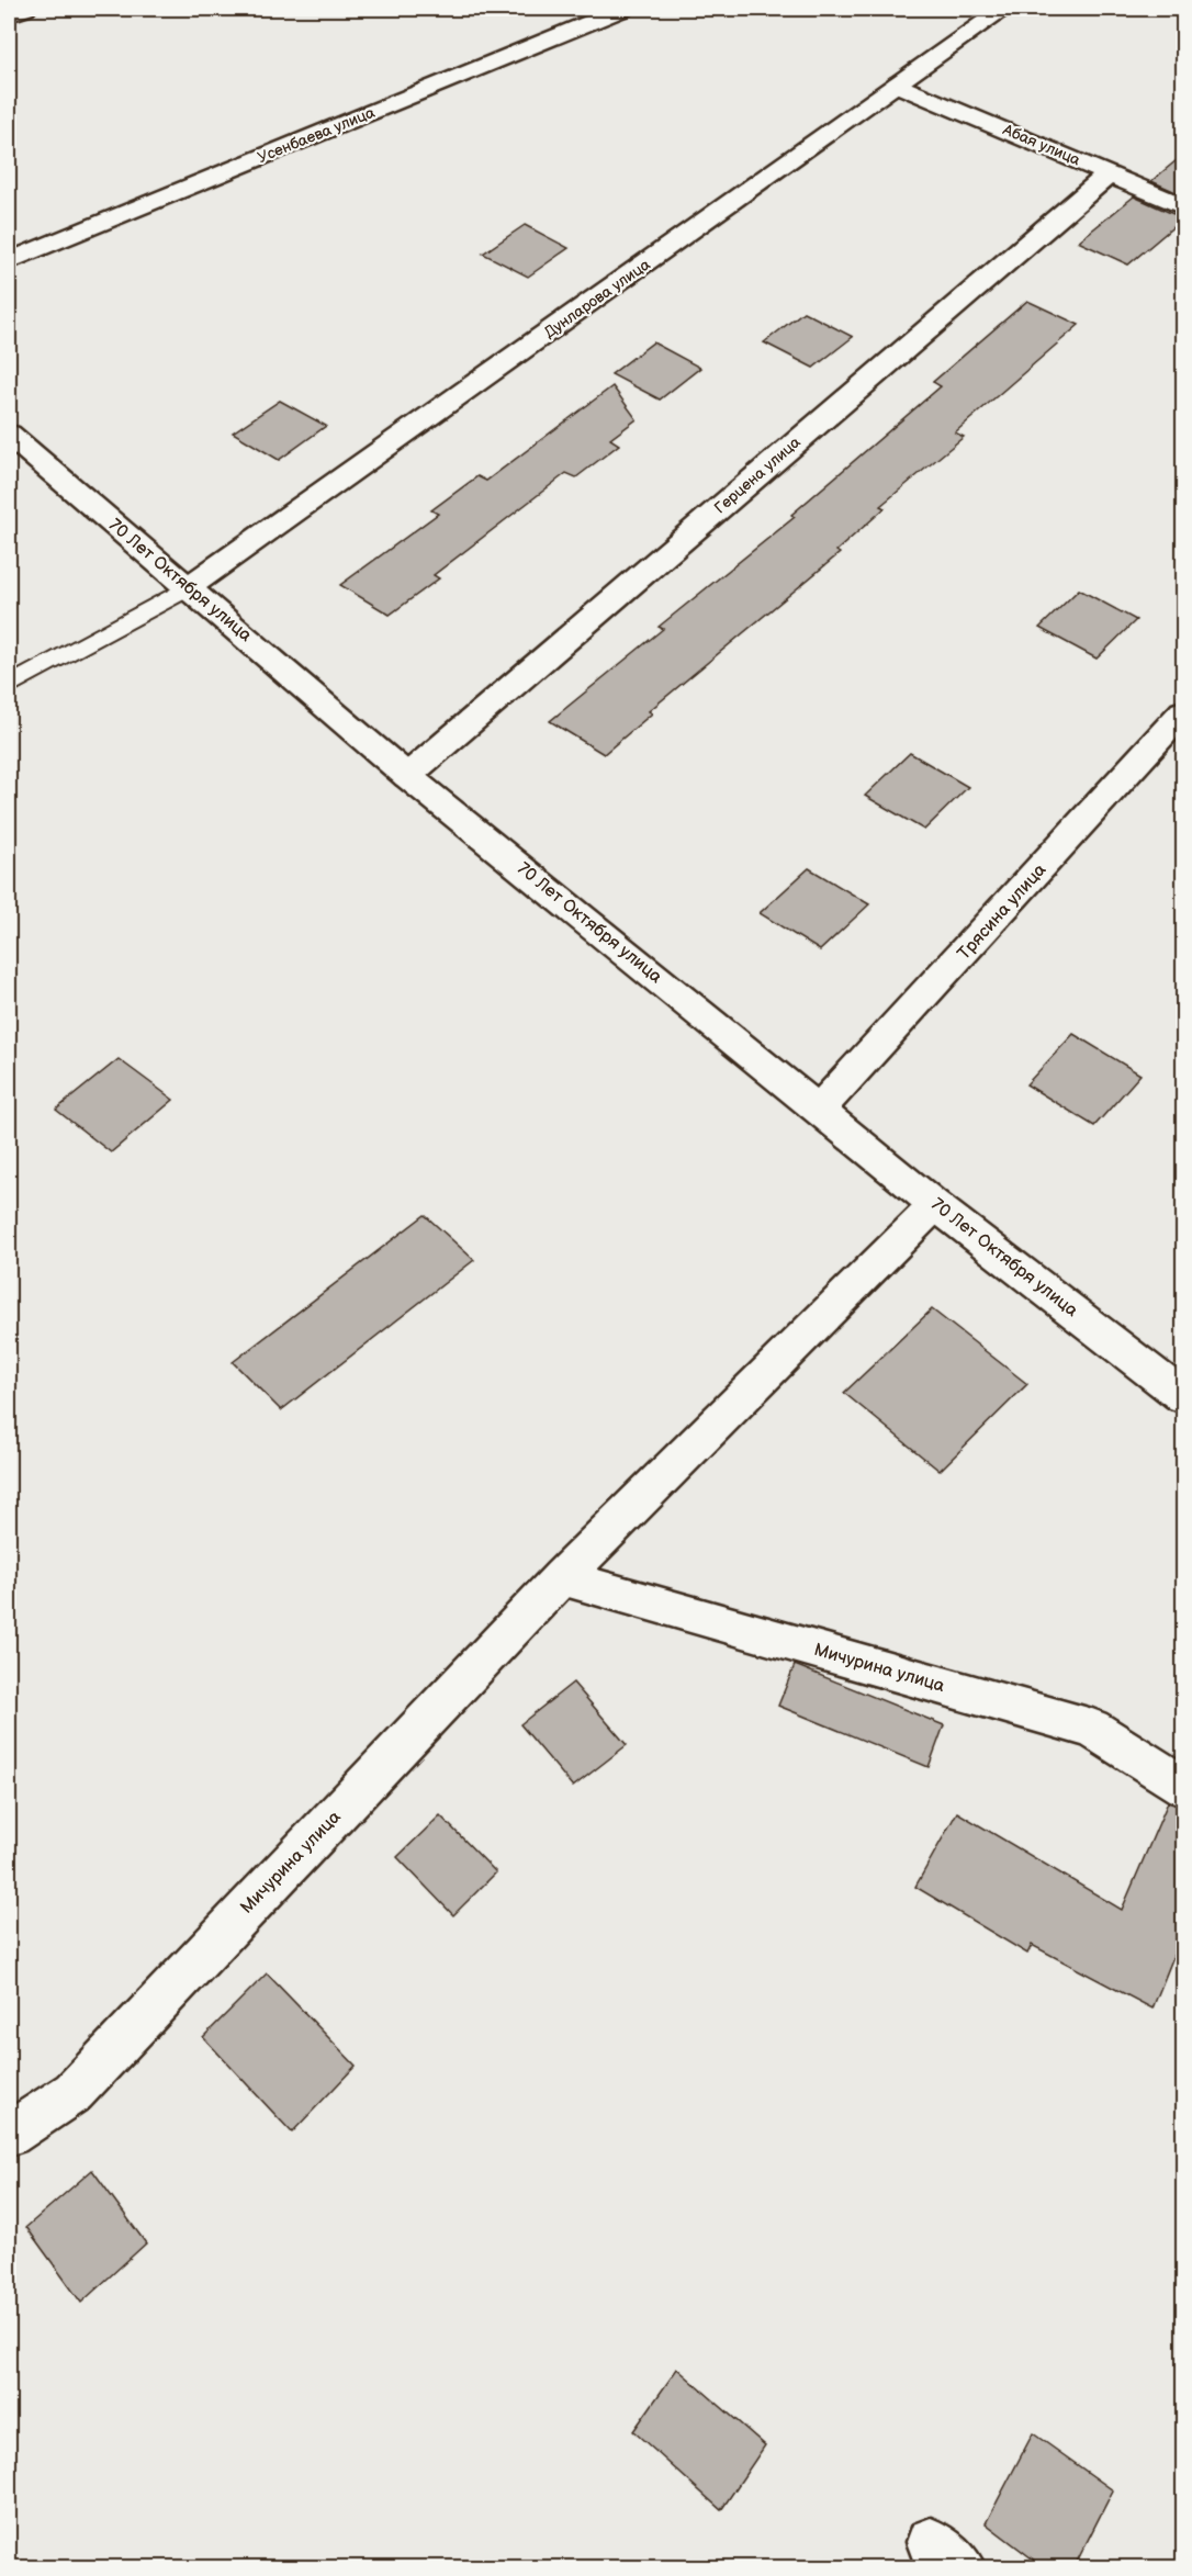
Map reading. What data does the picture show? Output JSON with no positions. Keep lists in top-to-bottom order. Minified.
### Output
{"streets":{"street":["Усенбаева улица","Абая улица","Дунларова улица","Герцена улица","70 Лет Октября улица","Трясина улица","Мичурина улица"]},"crossings":[["Абая улица","Дунларова улица"],["Абая улица","Герцена улица"],["Дунларова улица","70 Лет Октября улица"],["Герцена улица","70 Лет Октября улица"],["70 Лет Октября улица","Трясина улица"],["70 Лет Октября улица","Мичурина улица"]]}
